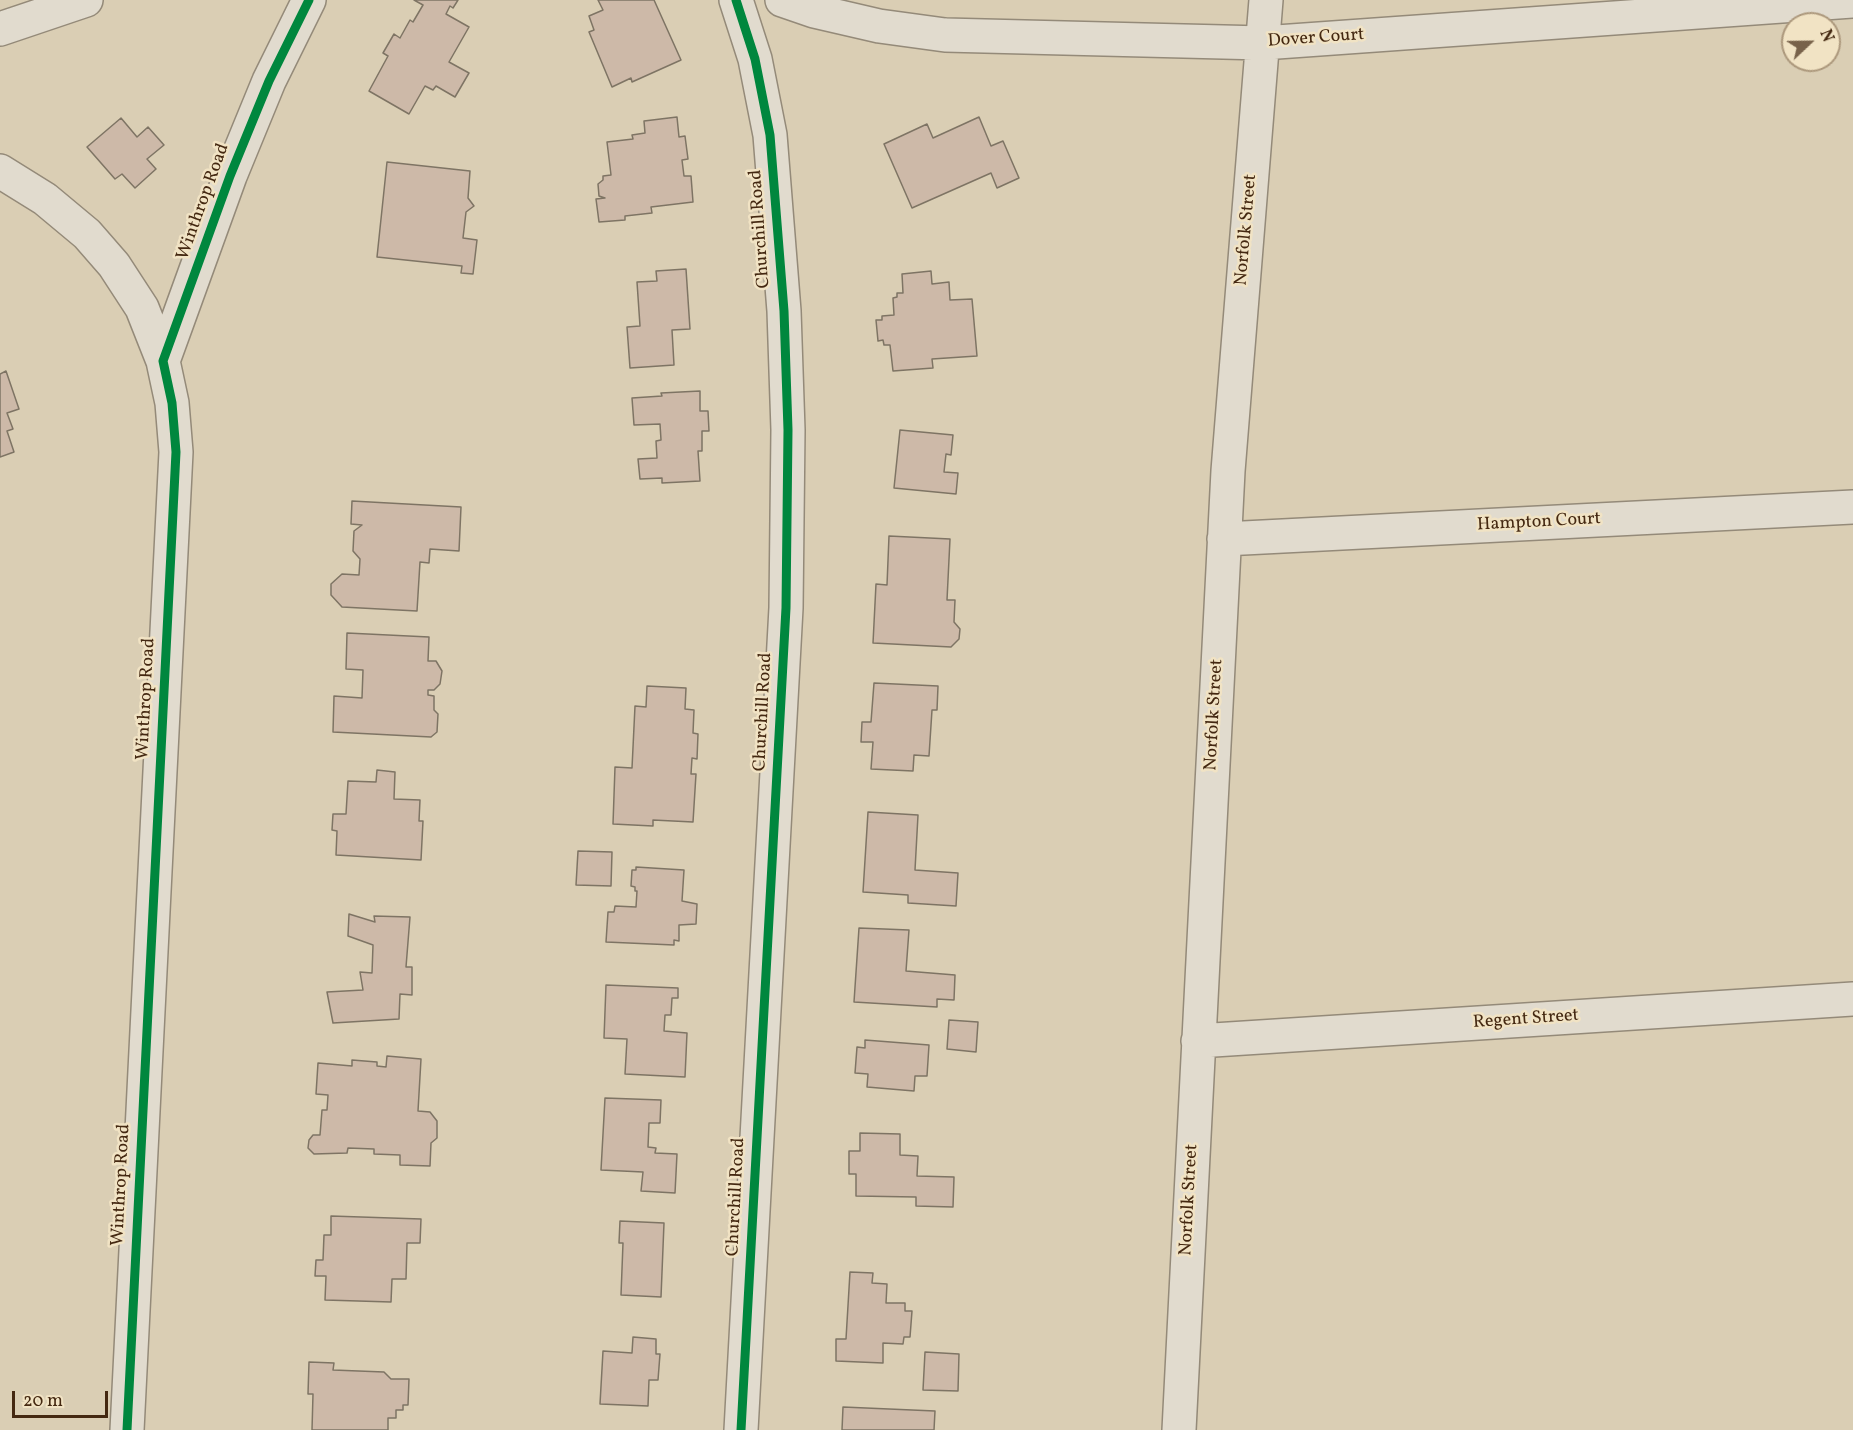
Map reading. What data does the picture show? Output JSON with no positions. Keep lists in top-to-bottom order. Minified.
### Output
{"streets":{"street":["Dover Court","Winthrop Road","Churchill Road","Norfolk Street","Hampton Court","Regent Street"]},"crossings":[["Dover Court","Norfolk Street"],["Norfolk Street","Hampton Court"],["Norfolk Street","Regent Street"]],"scale_bar":"20 m","north":"right"}
